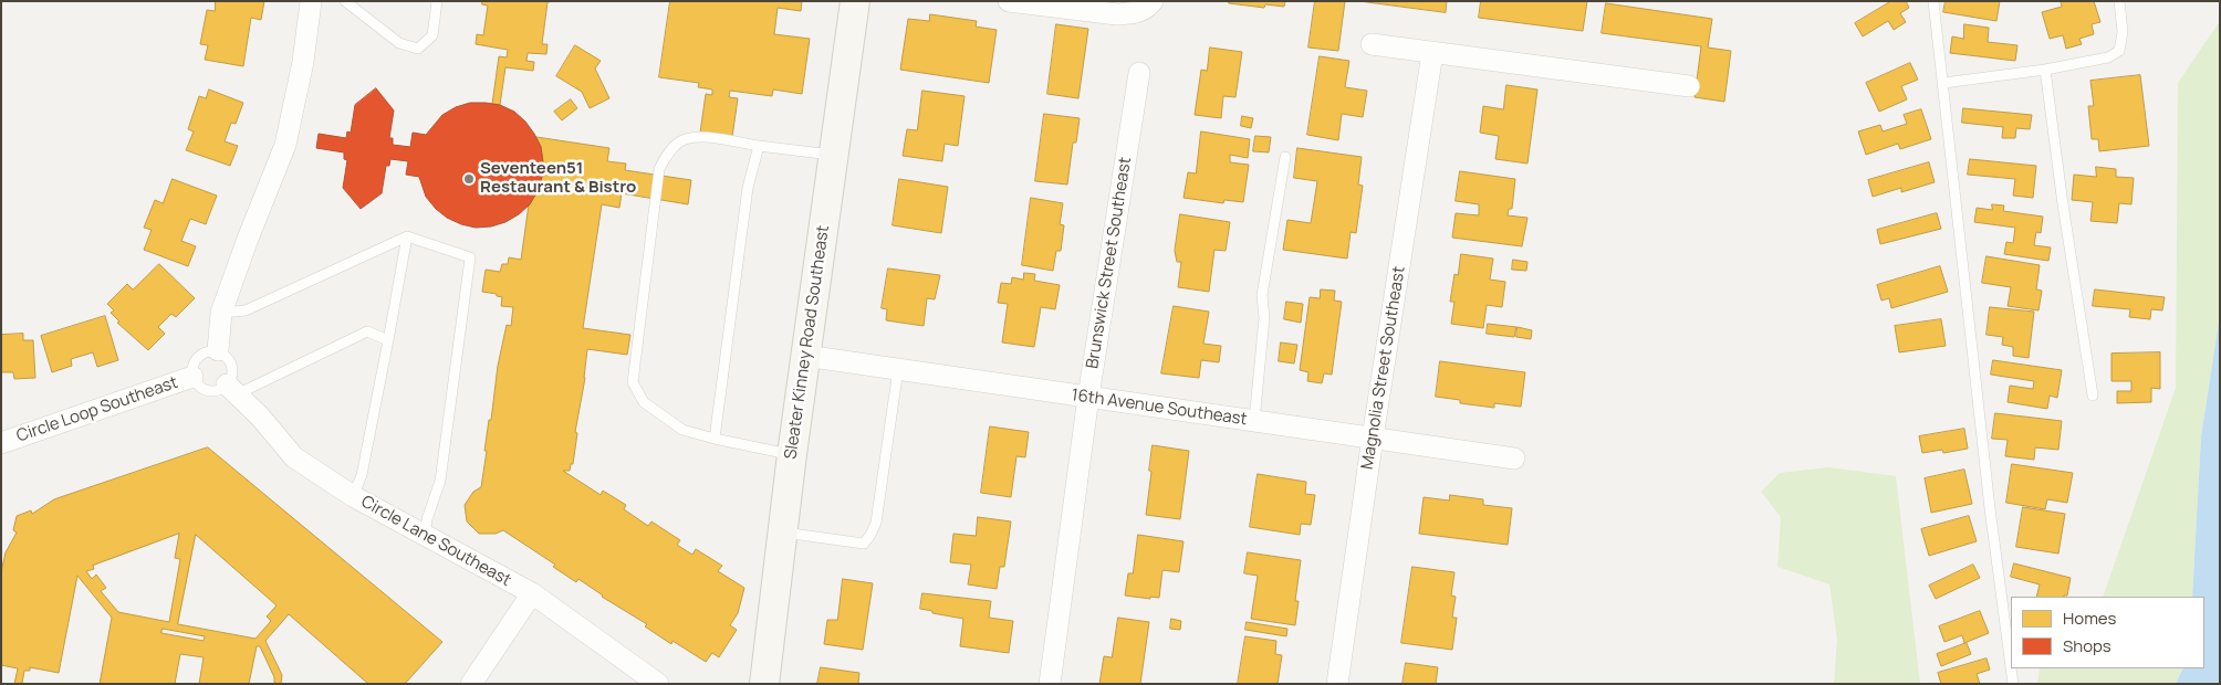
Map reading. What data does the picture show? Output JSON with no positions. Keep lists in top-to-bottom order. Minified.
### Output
{"streets":{"street":["Brunswick Street Southeast","Sleater Kinney Road Southeast","Magnolia Street Southeast","16th Avenue Southeast","Circle Loop Southeast","Circle Lane Southeast"]},"crossings":[["Brunswick Street Southeast","16th Avenue Southeast"],["Sleater Kinney Road Southeast","16th Avenue Southeast"],["Magnolia Street Southeast","16th Avenue Southeast"],["Circle Loop Southeast","Circle Lane Southeast"]],"places":["Seventeen51 Restaurant & Bistro"],"legend":["Homes","Shops"]}
